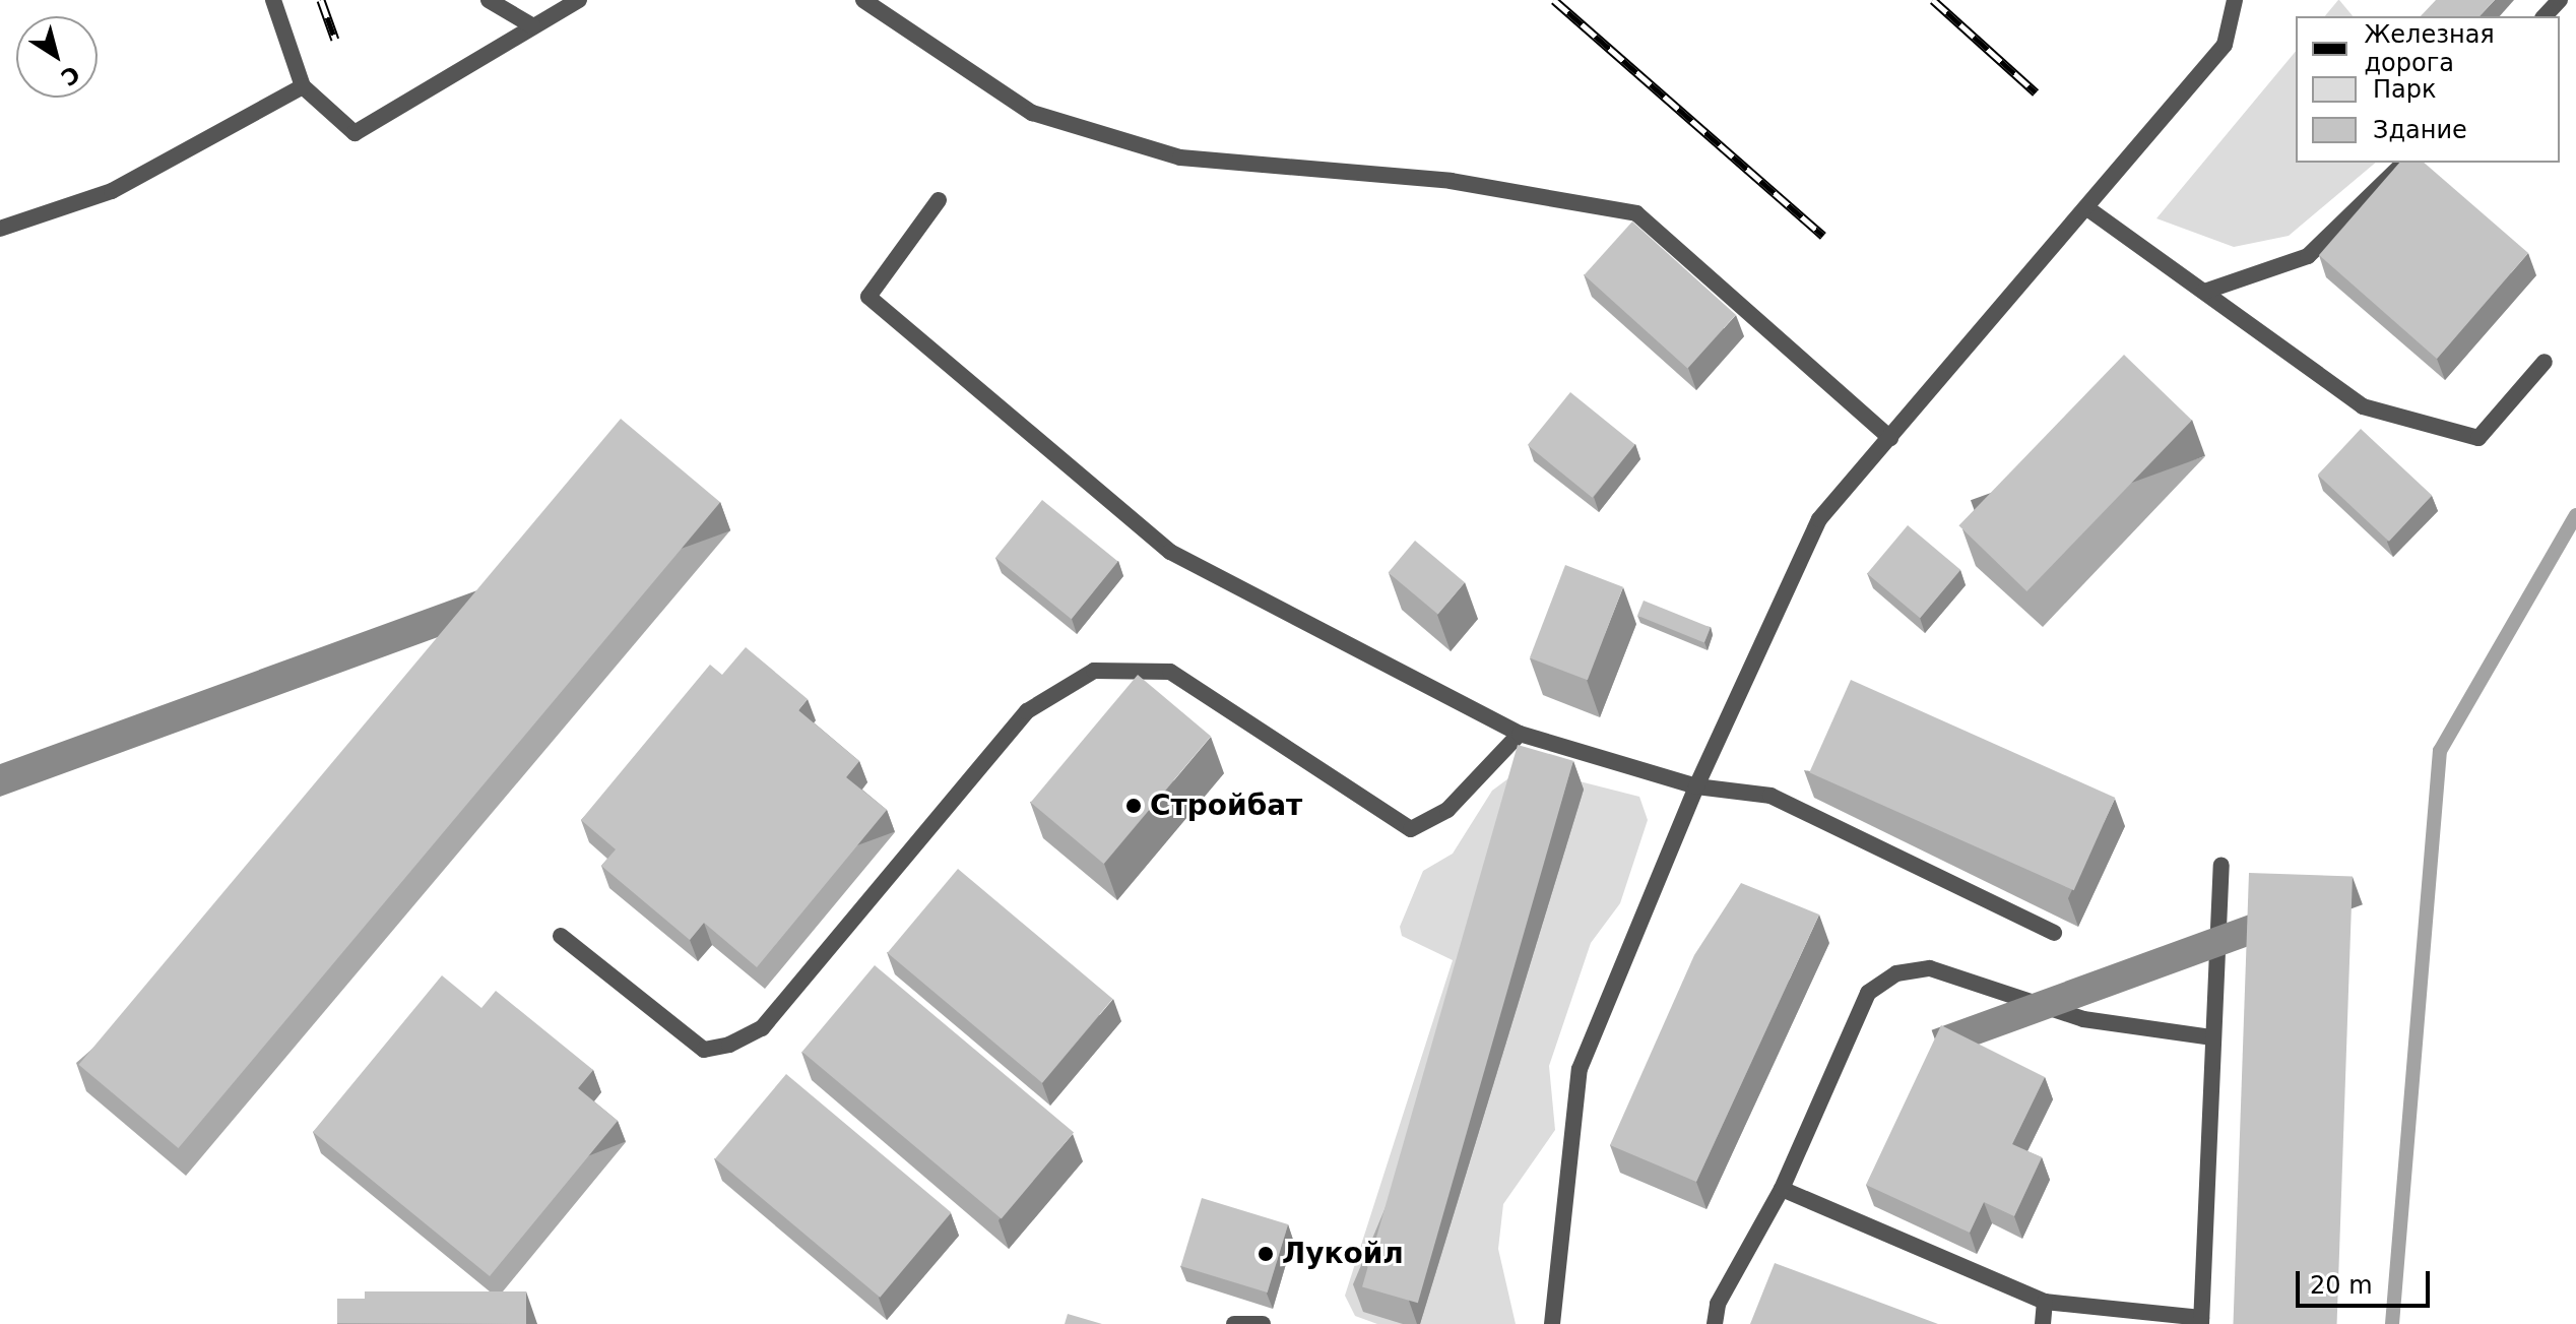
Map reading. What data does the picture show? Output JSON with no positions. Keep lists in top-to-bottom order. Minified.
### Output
{"places":["Стройбат","Лукойл"],"legend":["Железная дорога","Парк","Здание"],"scale_bar":"20 m","north":"bottom right"}
